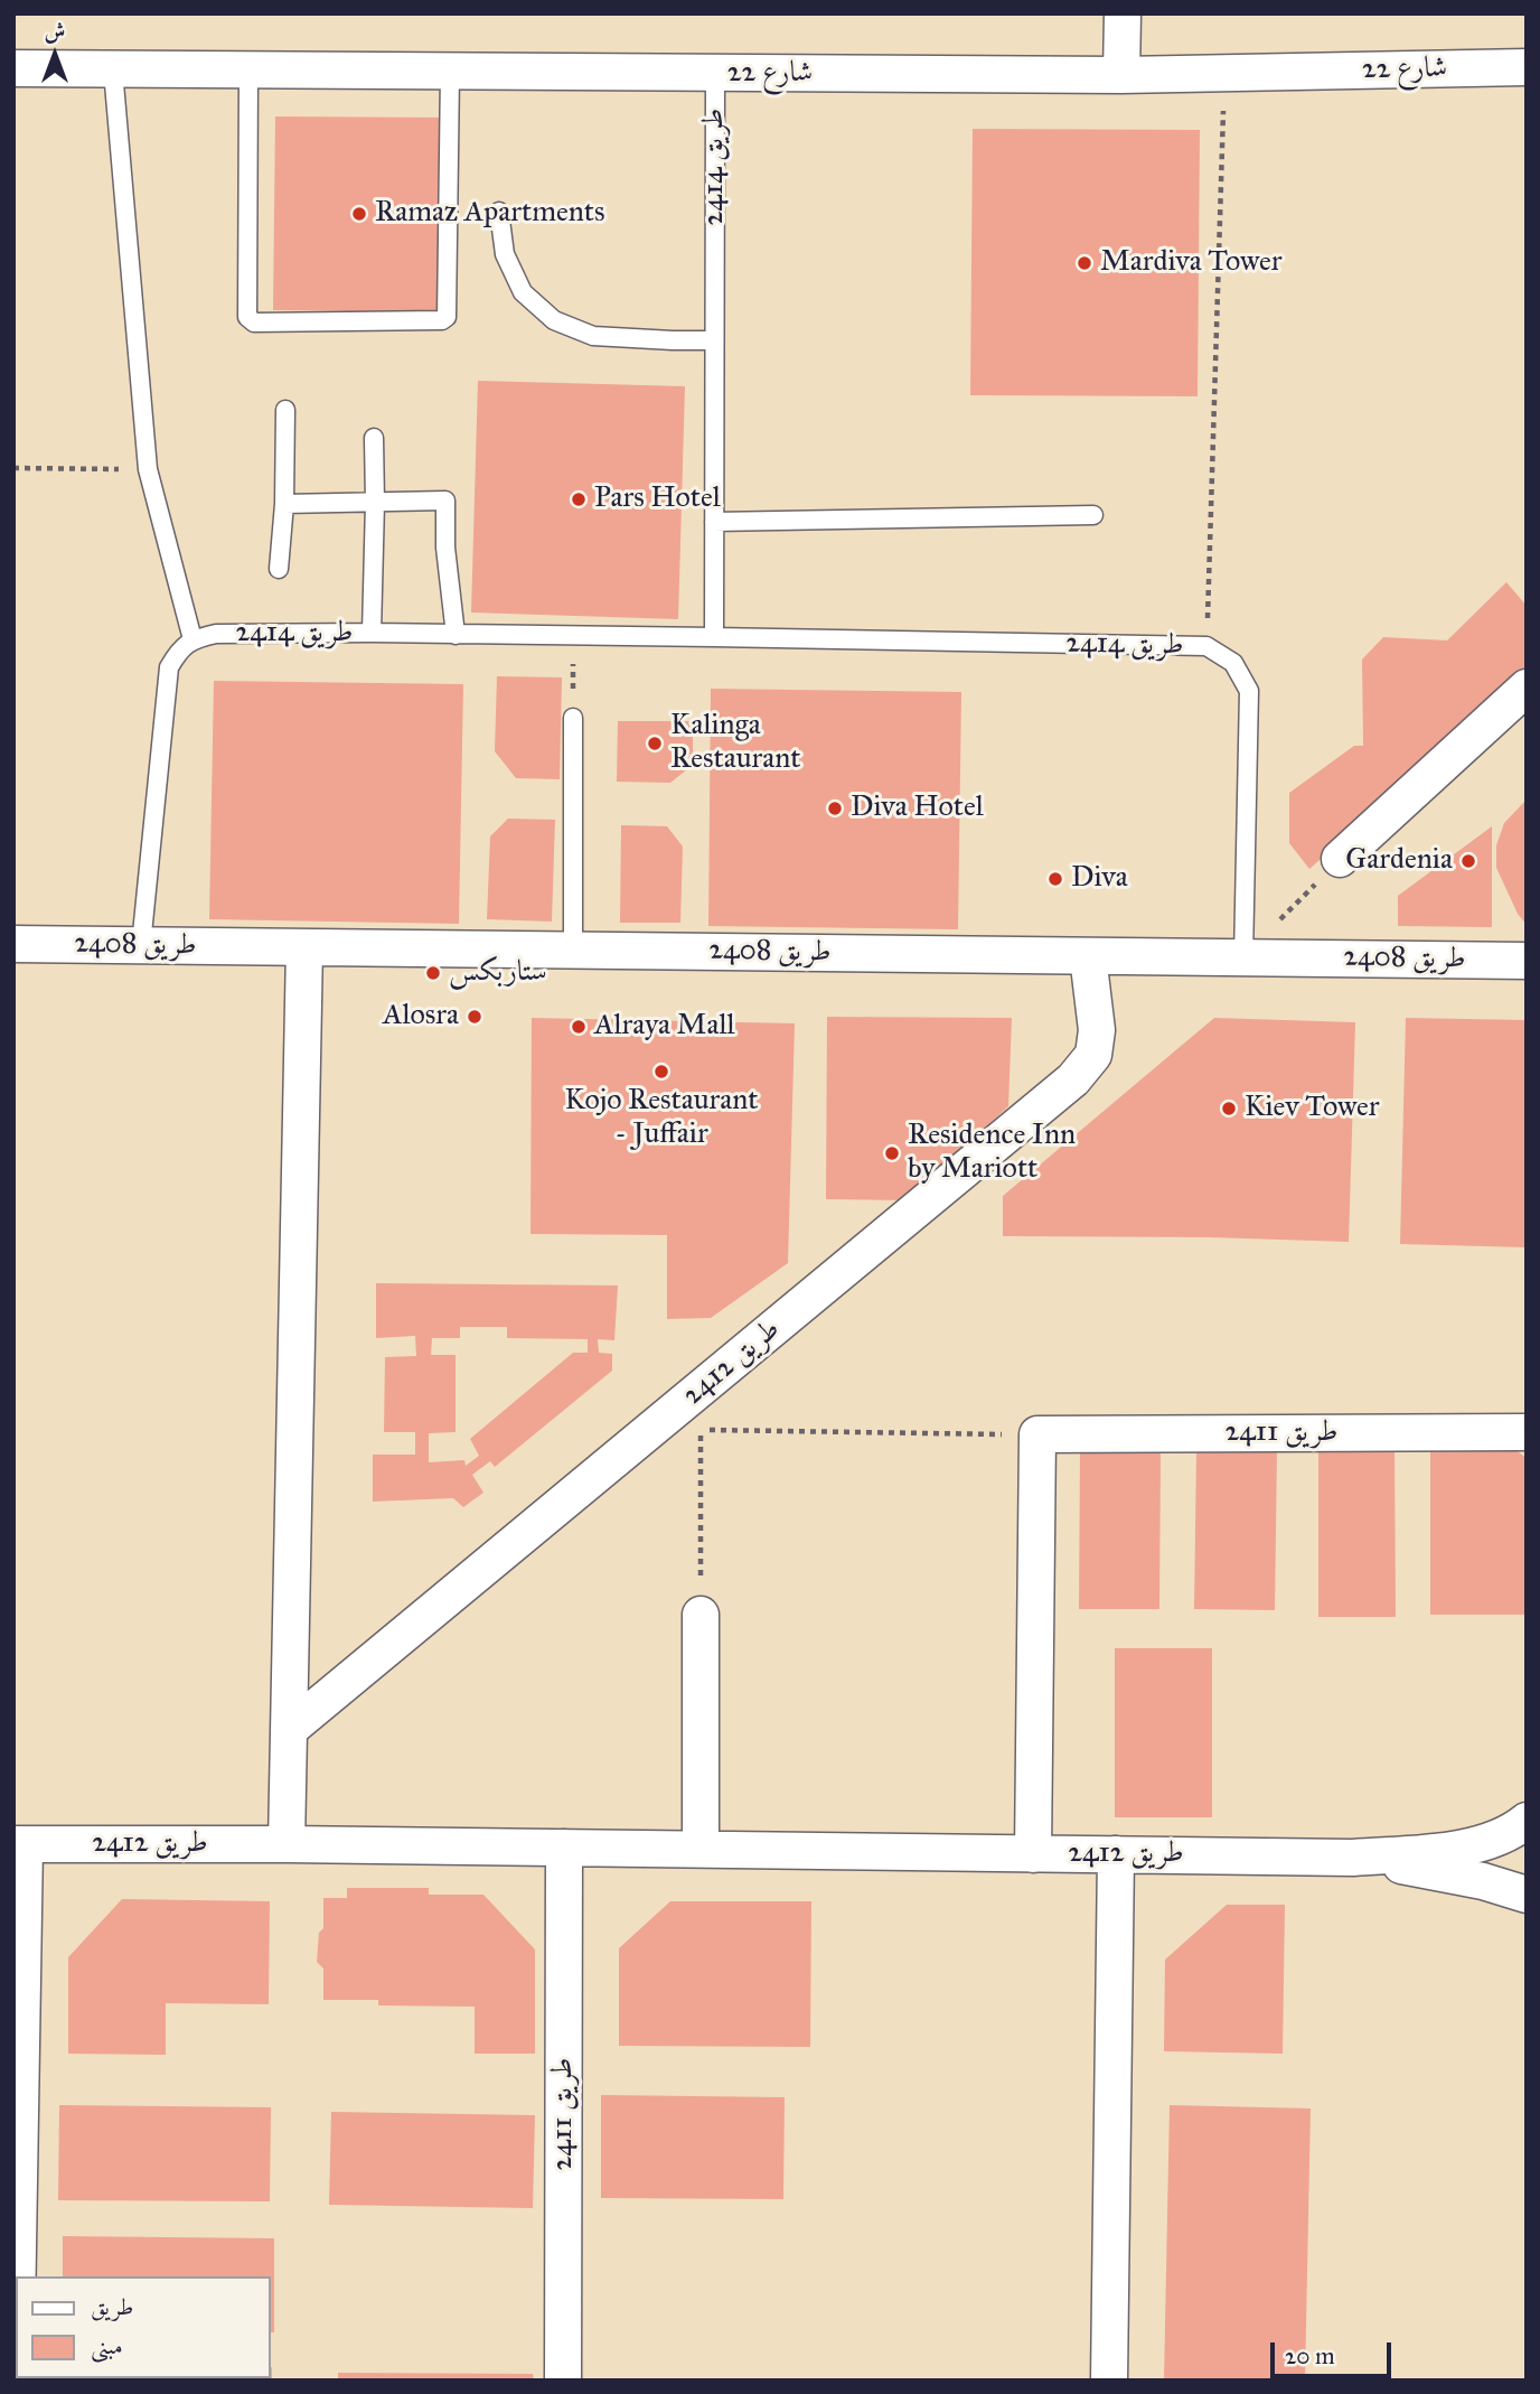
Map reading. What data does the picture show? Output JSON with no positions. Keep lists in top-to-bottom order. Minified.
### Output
{"streets":{"street":["شارع 22","طريق 2408","طريق 2412","طريق 2411"],"lane":["طريق 2414"]},"crossings":[["شارع 22","طريق 2414"],["طريق 2414","طريق 2408"],["طريق 2408","طريق 2412"],["طريق 2412","طريق 2411"]],"places":["Ramaz Apartments","Mardiva Tower","Pars Hotel","Kalinga Restaurant","Diva Hotel","Gardenia","Diva","ستاربكس","Alosra","Alraya Mall","Kojo Restaurant - Juffair","Kiev Tower","Residence Inn by Mariott"],"legend":["طريق","مبنى"],"scale_bar":"20 m","north":"top"}
